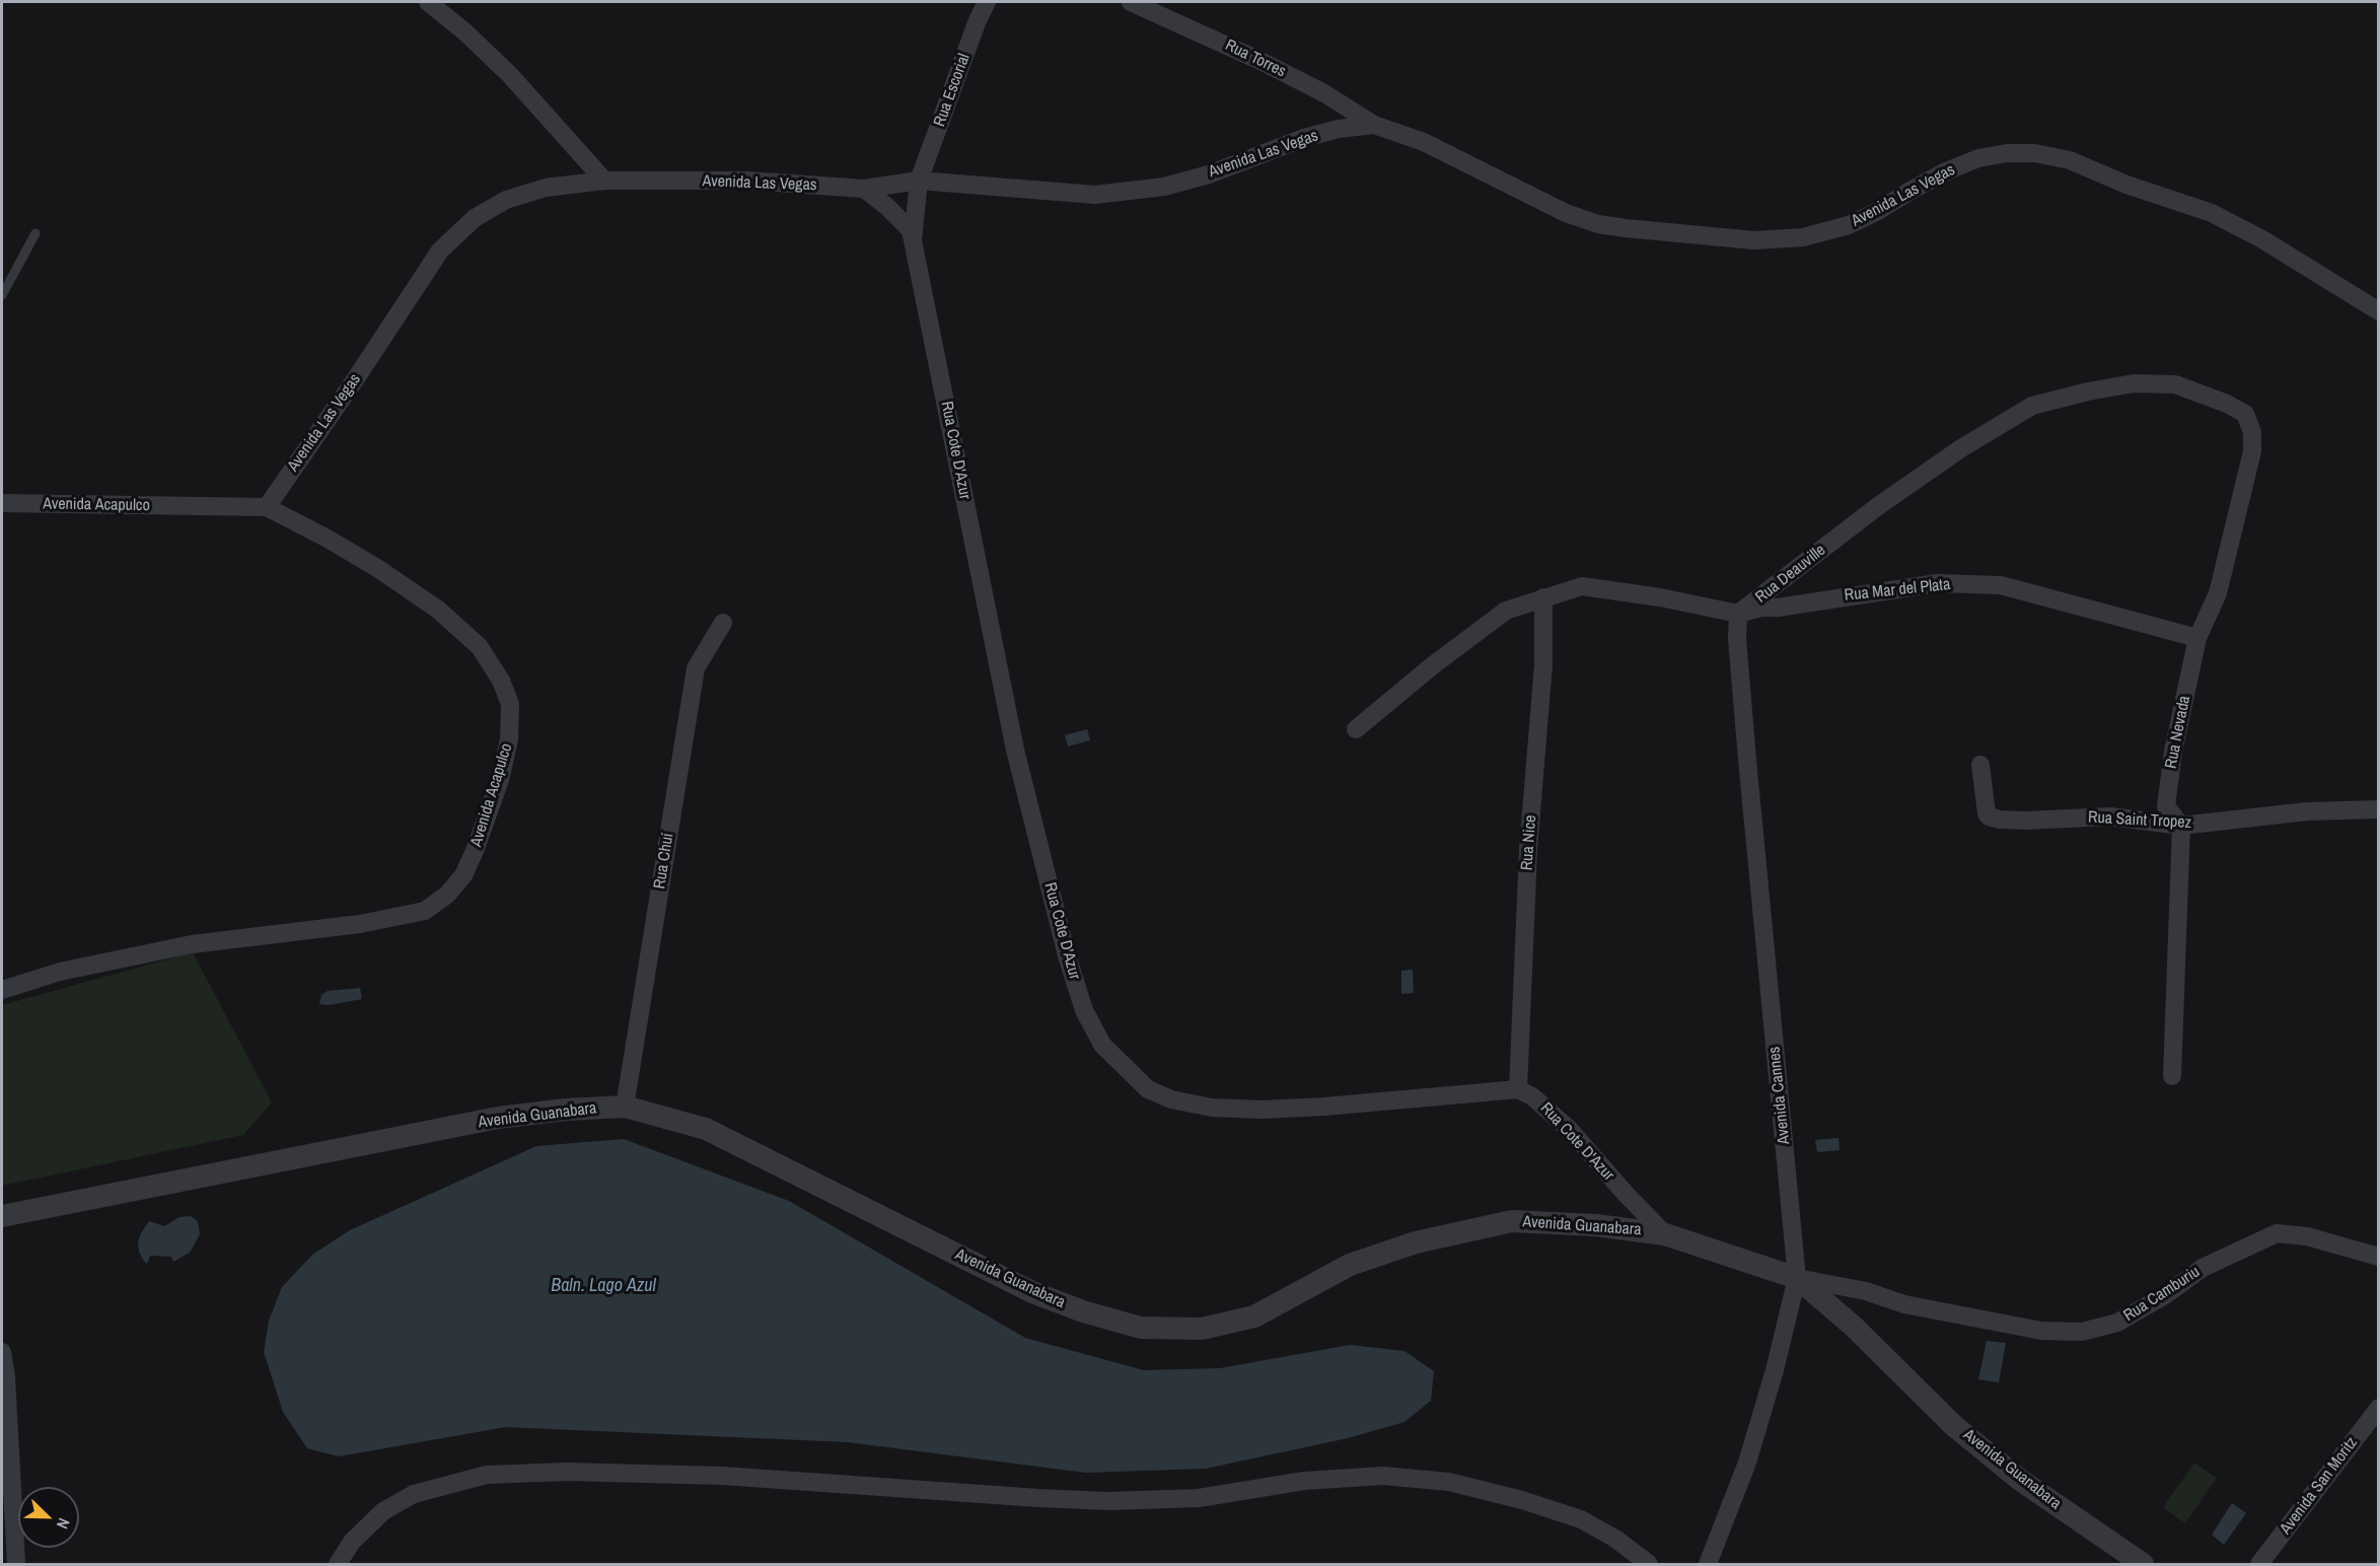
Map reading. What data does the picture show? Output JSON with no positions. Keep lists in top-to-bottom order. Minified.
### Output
{"streets":{"street":["Rua Torres","Rua Escorial","Avenida Las Vegas","Rua Cote D'Azur","Avenida Acapulco","Rua Deauville","Rua Mar del Plata","Rua Nevada","Rua Saint Tropez","Rua Nice","Rua Chuí","Avenida Cannes","Avenida Guanabara","Rua Camburiu","Avenida San Moritz"]},"crossings":[["Rua Torres","Avenida Las Vegas"],["Rua Escorial","Avenida Las Vegas"],["Rua Escorial","Rua Cote D'Azur"],["Avenida Las Vegas","Rua Cote D'Azur"],["Avenida Las Vegas","Avenida Acapulco"],["Rua Cote D'Azur","Rua Nice"],["Rua Cote D'Azur","Avenida Guanabara"],["Rua Deauville","Rua Mar del Plata"],["Rua Deauville","Rua Nevada"],["Rua Deauville","Rua Nice"],["Rua Deauville","Avenida Cannes"],["Rua Mar del Plata","Rua Nevada"],["Rua Mar del Plata","Avenida Cannes"],["Rua Nevada","Rua Saint Tropez"],["Rua Chuí","Avenida Guanabara"],["Avenida Cannes","Avenida Guanabara"],["Avenida Cannes","Rua Camburiu"],["Avenida Guanabara","Rua Camburiu"]],"water":["Baln. Lago Azul"],"north":"bottom right"}
